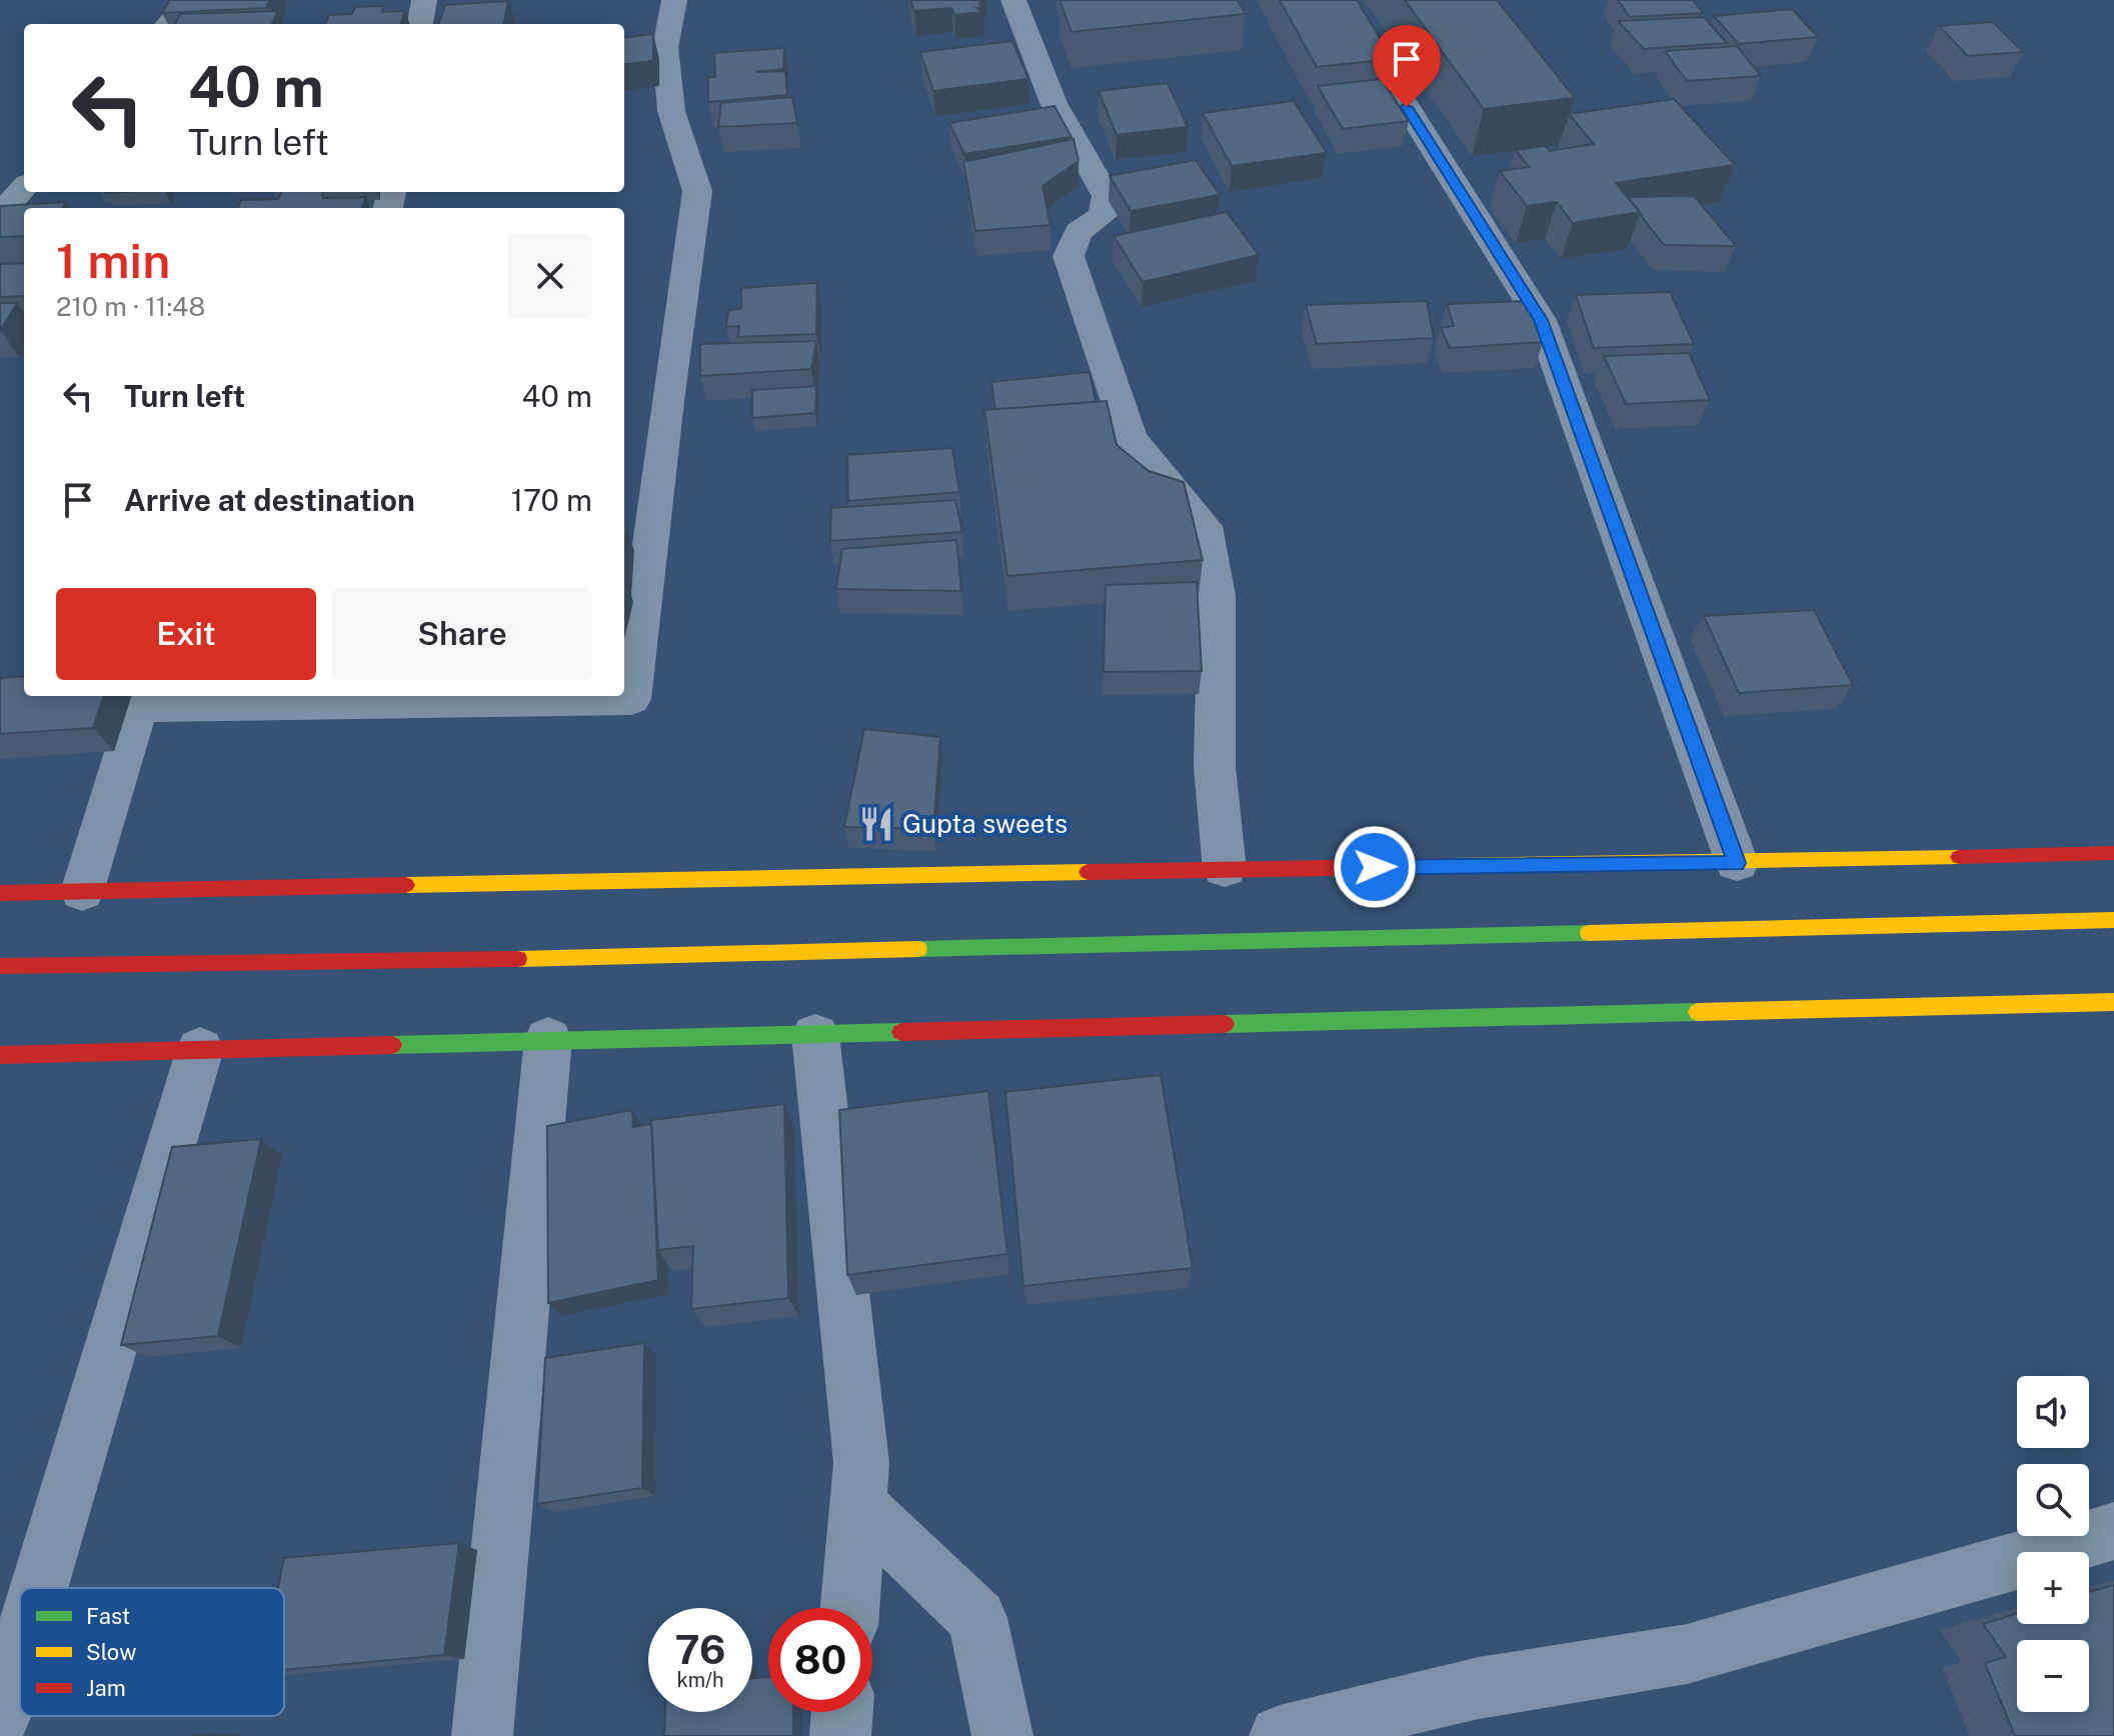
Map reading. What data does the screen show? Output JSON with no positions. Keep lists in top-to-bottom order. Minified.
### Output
{"places":{"restaurant":["Gupta sweets"]},"legend":["Fast","Slow","Jam"],"page":{"turn":["40 m","Turn left"],"heading":["1 min","210 m · 11:48"],"list":[{"name":"Turn left","value":"40 m"},{"name":"Arrive at destination","value":"170 m"}],"buttons":["Exit","Share"],"map_buttons":["+","−"],"speed":"76 km/h","limit":"80"}}
